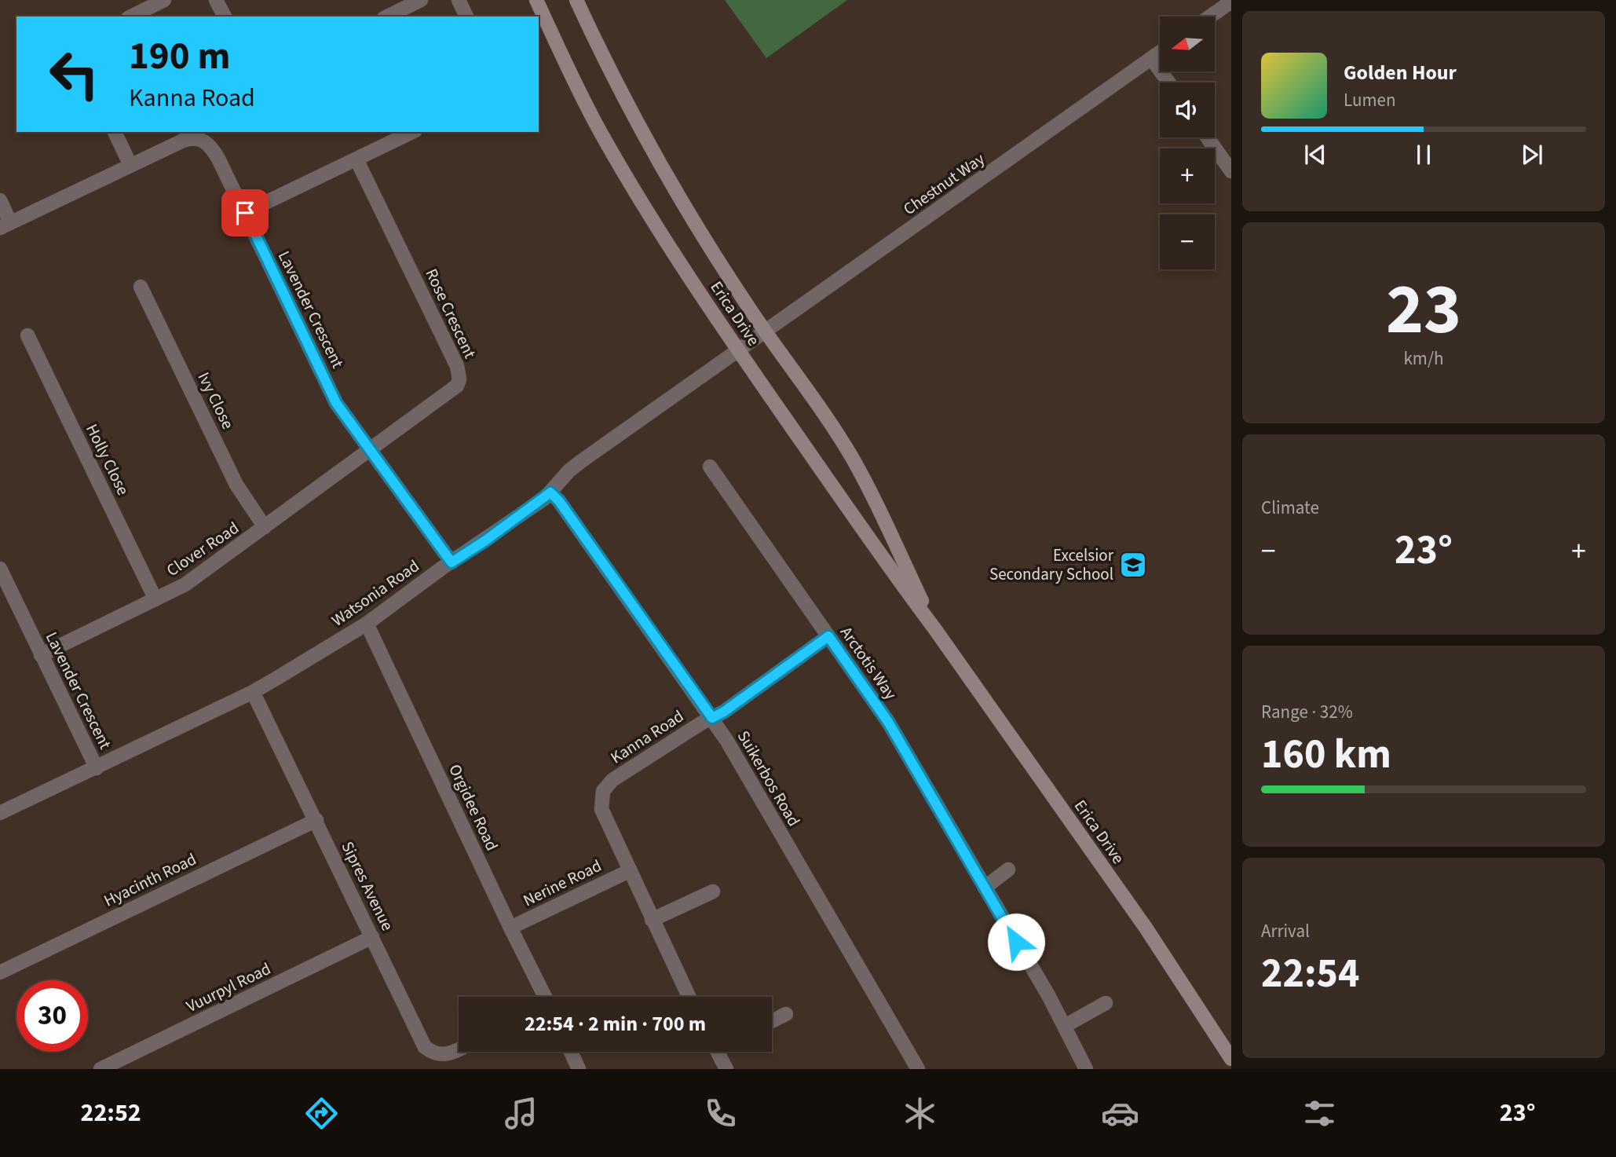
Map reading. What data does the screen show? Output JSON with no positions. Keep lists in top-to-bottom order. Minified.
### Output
{"streets":{"main road":["Erica Drive"],"street":["Chestnut Way","Lavender Crescent","Rose Crescent","Ivy Close","Holly Close","Clover Road","Watsonia Road","Arctotis Way","Kanna Road","Suikerbos Road","Orgidee Road","Hyacinth Road","Nerine Road","Sipres Avenue","Vuurpyl Road"]},"crossings":[["Chestnut Way","Erica Drive"],["Chestnut Way","Watsonia Road"],["Lavender Crescent","Rose Crescent"],["Lavender Crescent","Clover Road"],["Lavender Crescent","Watsonia Road"],["Rose Crescent","Clover Road"],["Erica Drive","Watsonia Road"],["Ivy Close","Clover Road"],["Holly Close","Clover Road"],["Watsonia Road","Suikerbos Road"],["Watsonia Road","Orgidee Road"],["Watsonia Road","Sipres Avenue"],["Arctotis Way","Kanna Road"],["Kanna Road","Suikerbos Road"],["Kanna Road","Nerine Road"],["Orgidee Road","Nerine Road"],["Hyacinth Road","Sipres Avenue"],["Sipres Avenue","Vuurpyl Road"]],"places":{"school or university":["Excelsior Secondary School"]},"north":"left","page":{"map_buttons":["+","−"],"turn":["190 m","Kanna Road"],"song":["Golden Hour","Lumen"],"tile":[["23","km/h"],"Climate",["Range · 32%","160 km"],["Arrival","22:54"]],"heat":["−","23°","+"],"limit":"30","trip":"22:54 · 2 min · 700 m","tabs":["22:52","23°"]}}
